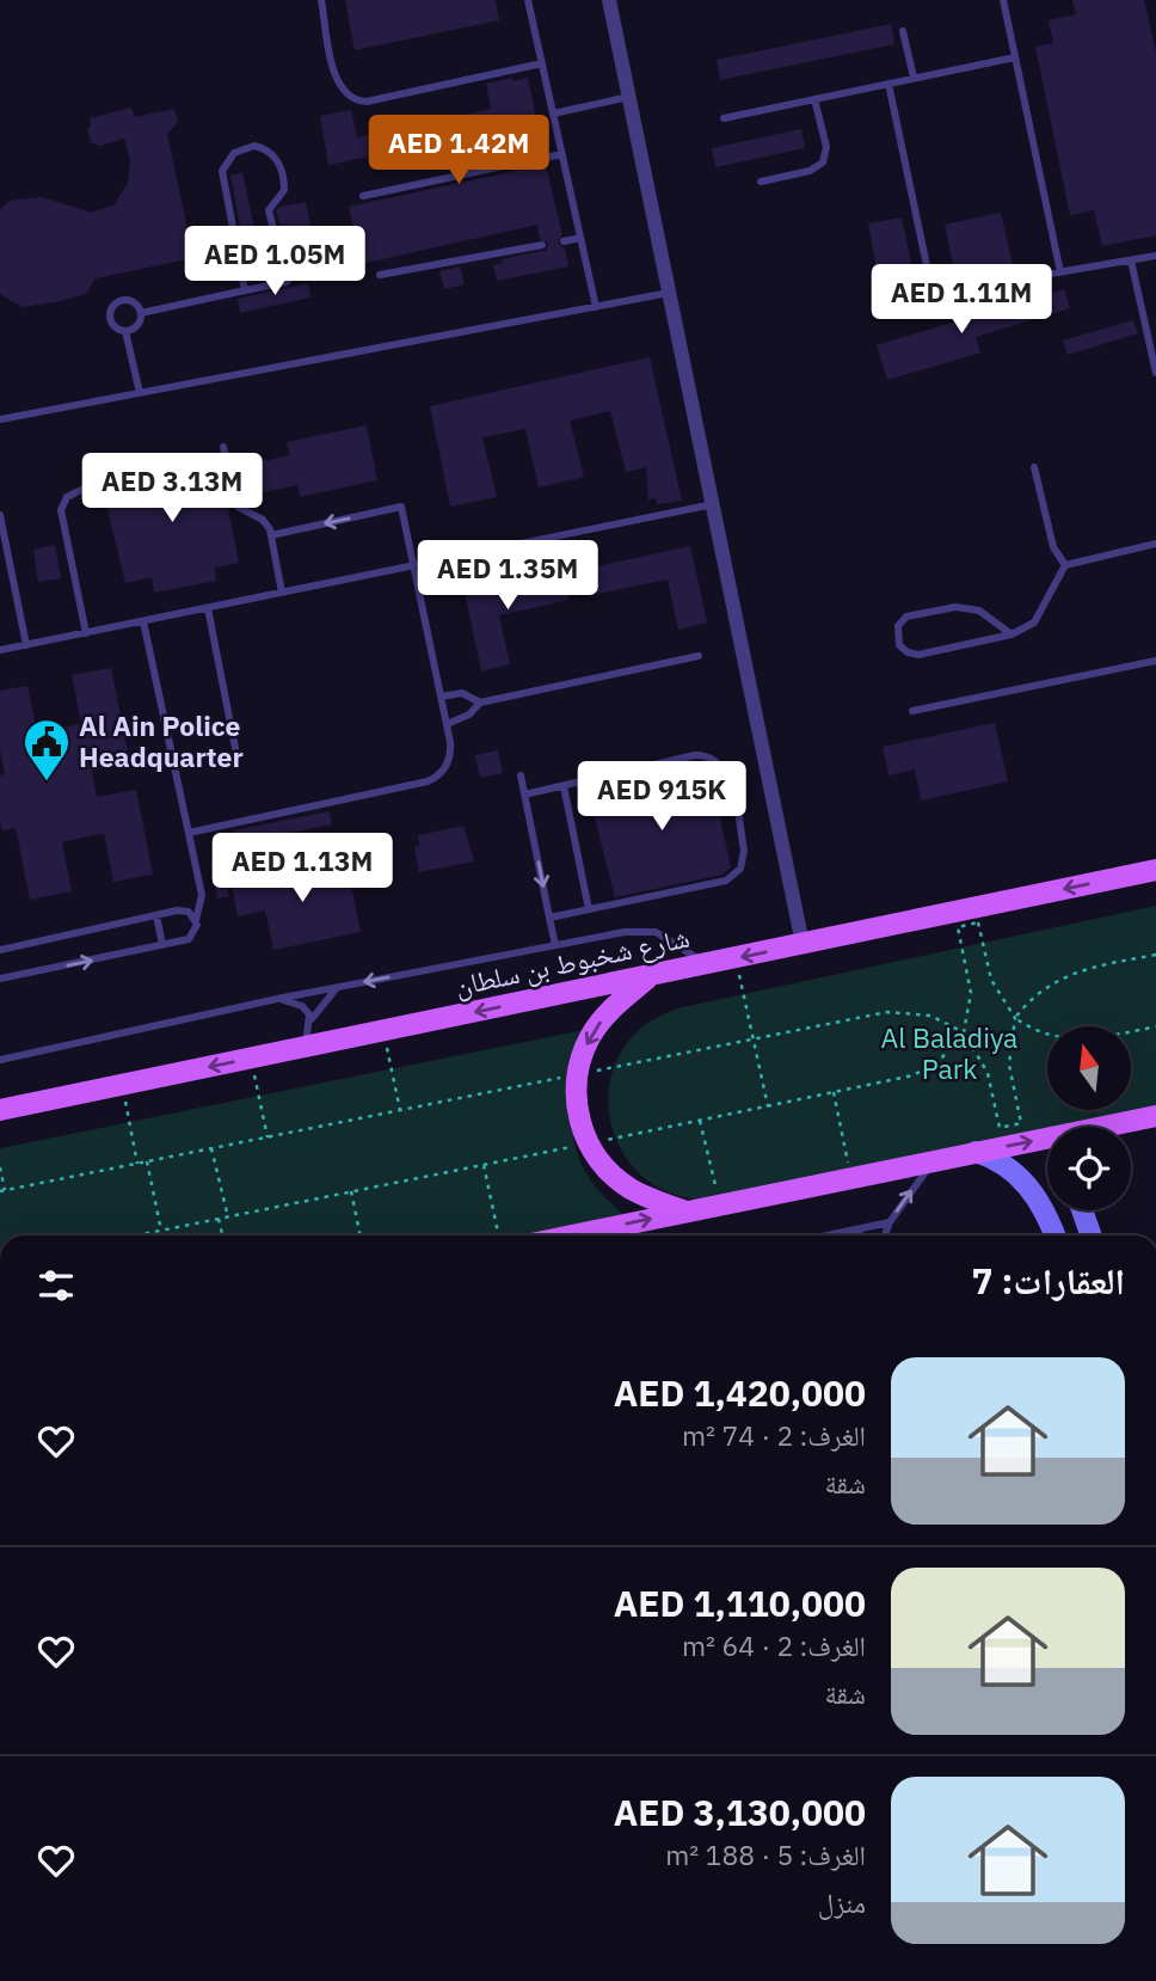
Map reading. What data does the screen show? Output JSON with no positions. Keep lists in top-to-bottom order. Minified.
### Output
{"streets":{"main road":["شارع شخبوط بن سلطان"]},"one_way":["شارع شخبوط بن سلطان"],"parks":["Al Baladiya Park"],"places":{"public building":["Al Ain Police Headquarter"]},"north":"top","page":{"price":["AED 1.42M","AED 1.05M","AED 1.11M","AED 3.13M","AED 1.35M","AED 915K","AED 1.13M"],"heading":"العقارات: 7","list":[{"name":"AED 1,420,000","note":"الغرف: 2 · 74 m² · شقة"},{"name":"AED 1,110,000","note":"الغرف: 2 · 64 m² · شقة"},{"name":"AED 3,130,000","note":"الغرف: 5 · 188 m² · منزل"}]}}
